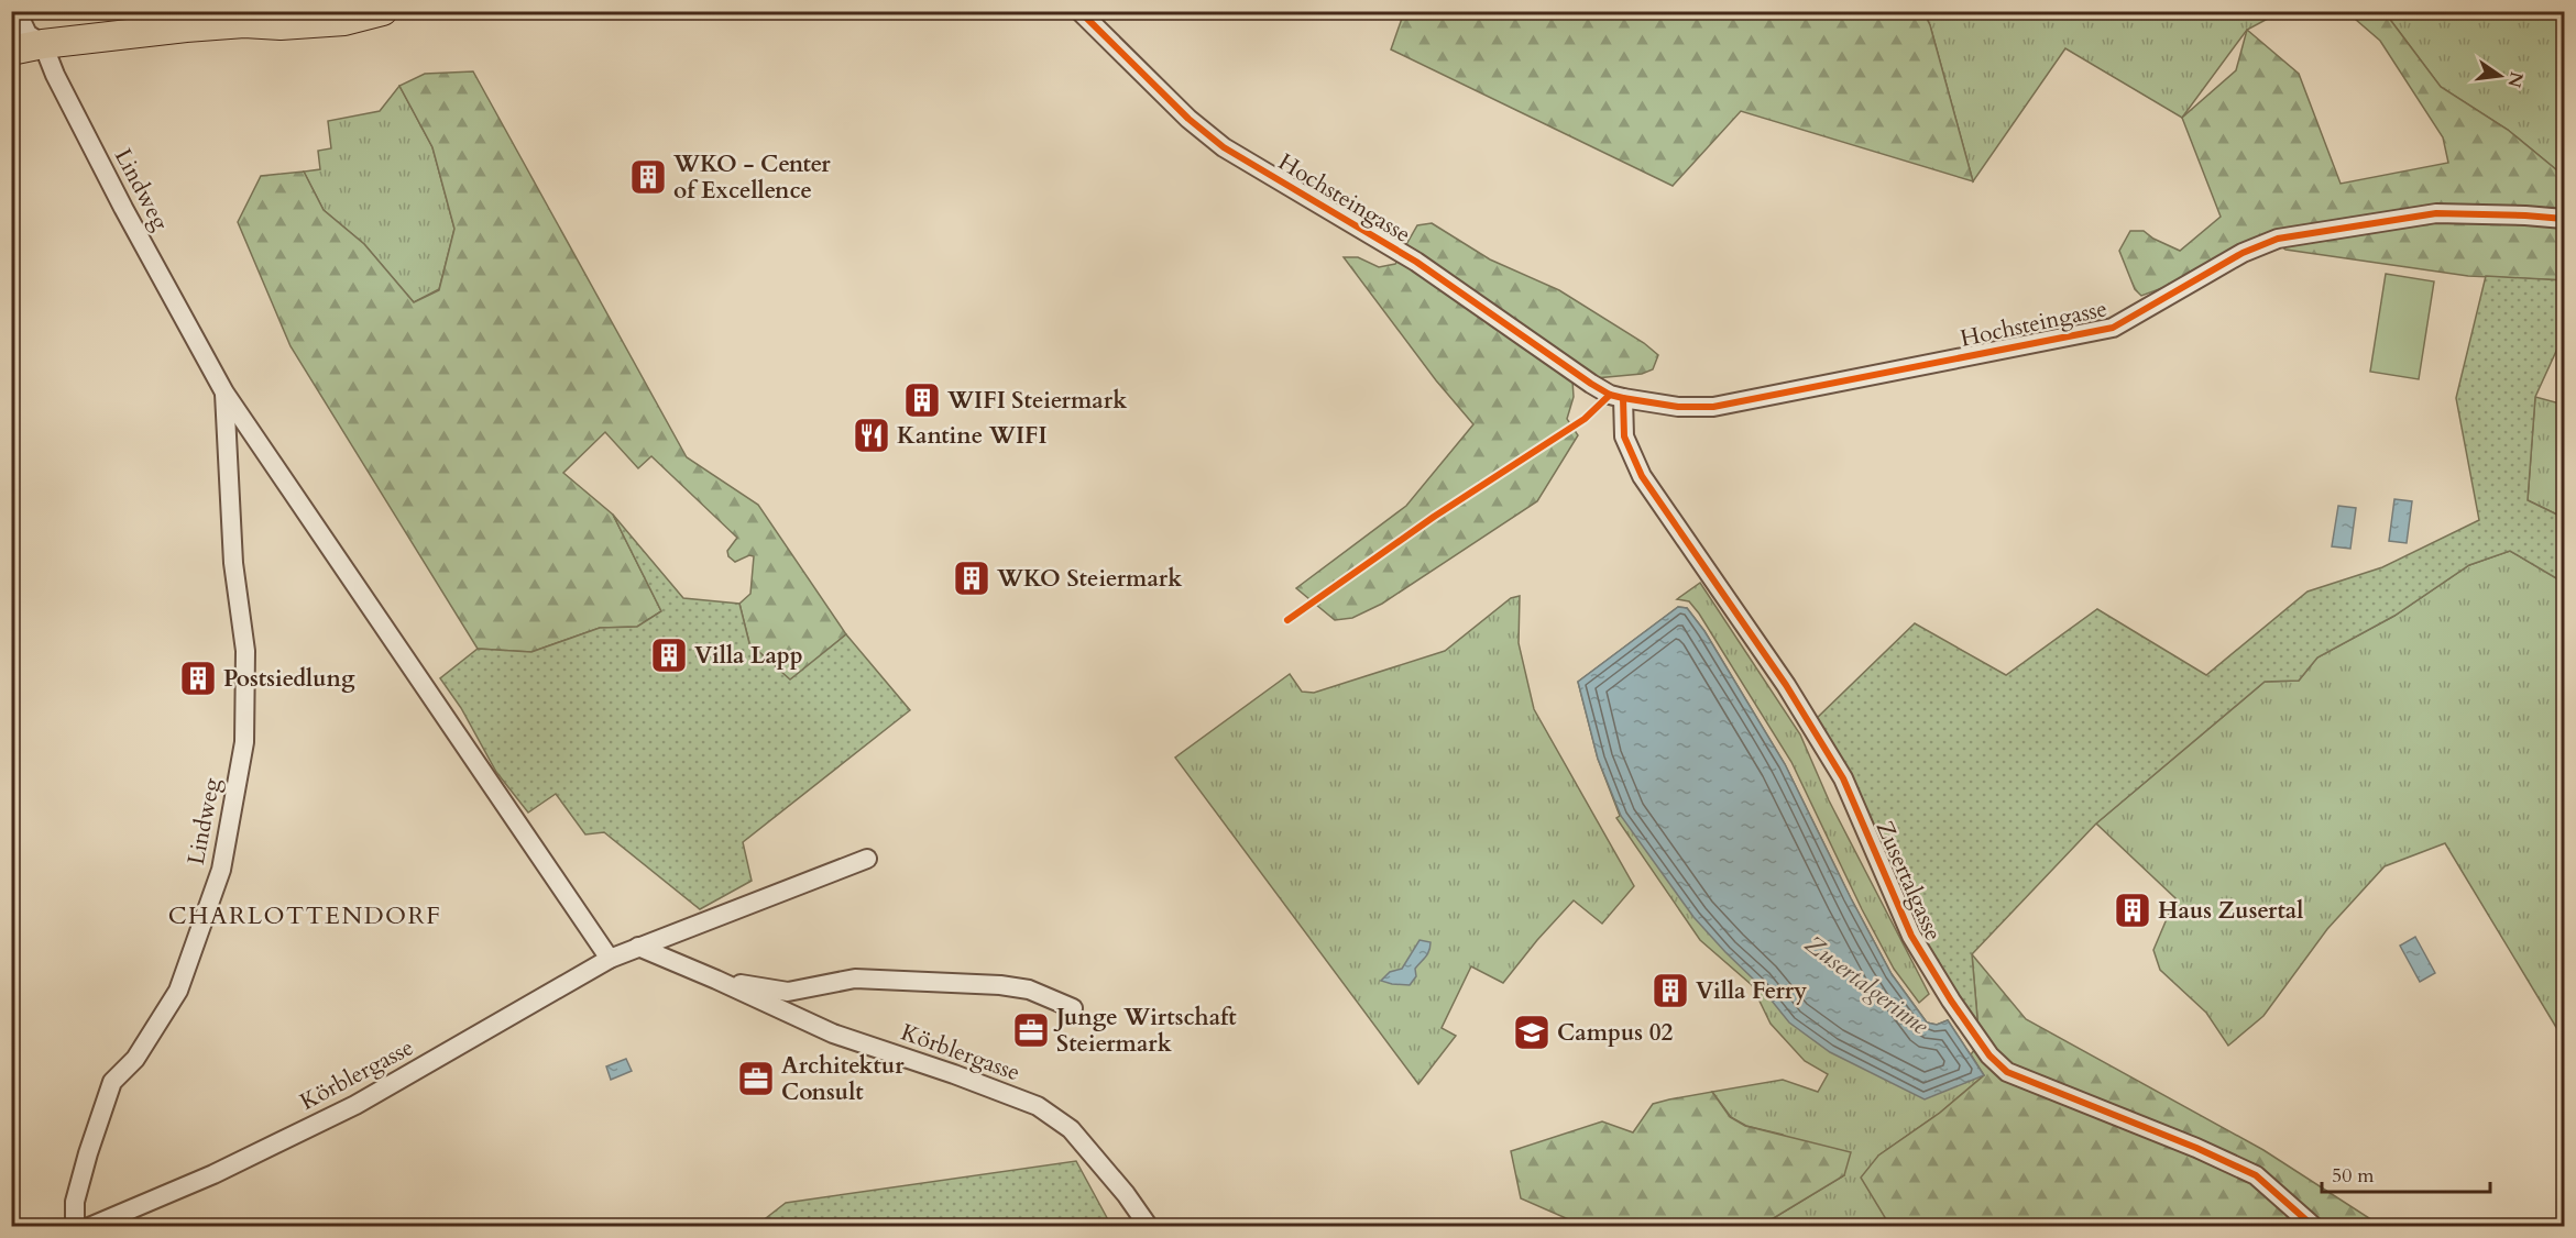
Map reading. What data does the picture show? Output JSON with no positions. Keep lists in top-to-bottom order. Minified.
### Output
{"streets":{"street":["Lindweg","Hochsteingasse","Zusertalgasse","Körblergasse"]},"crossings":[["Lindweg","Körblergasse"],["Hochsteingasse","Zusertalgasse"]],"districts":["CHARLOTTENDORF"],"water":["Zusertalgerinne"],"places":{"building":["WKO - Center of Excellence","WIFI Steiermark","WKO Steiermark","Villa Lapp","Postsiedlung","Haus Zusertal","Villa Ferry"],"restaurant":["Kantine WIFI"],"office":["Junge Wirtschaft Steiermark","Architektur Consult"],"school or university":["Campus 02"]},"scale_bar":"50 m","north":"right"}
